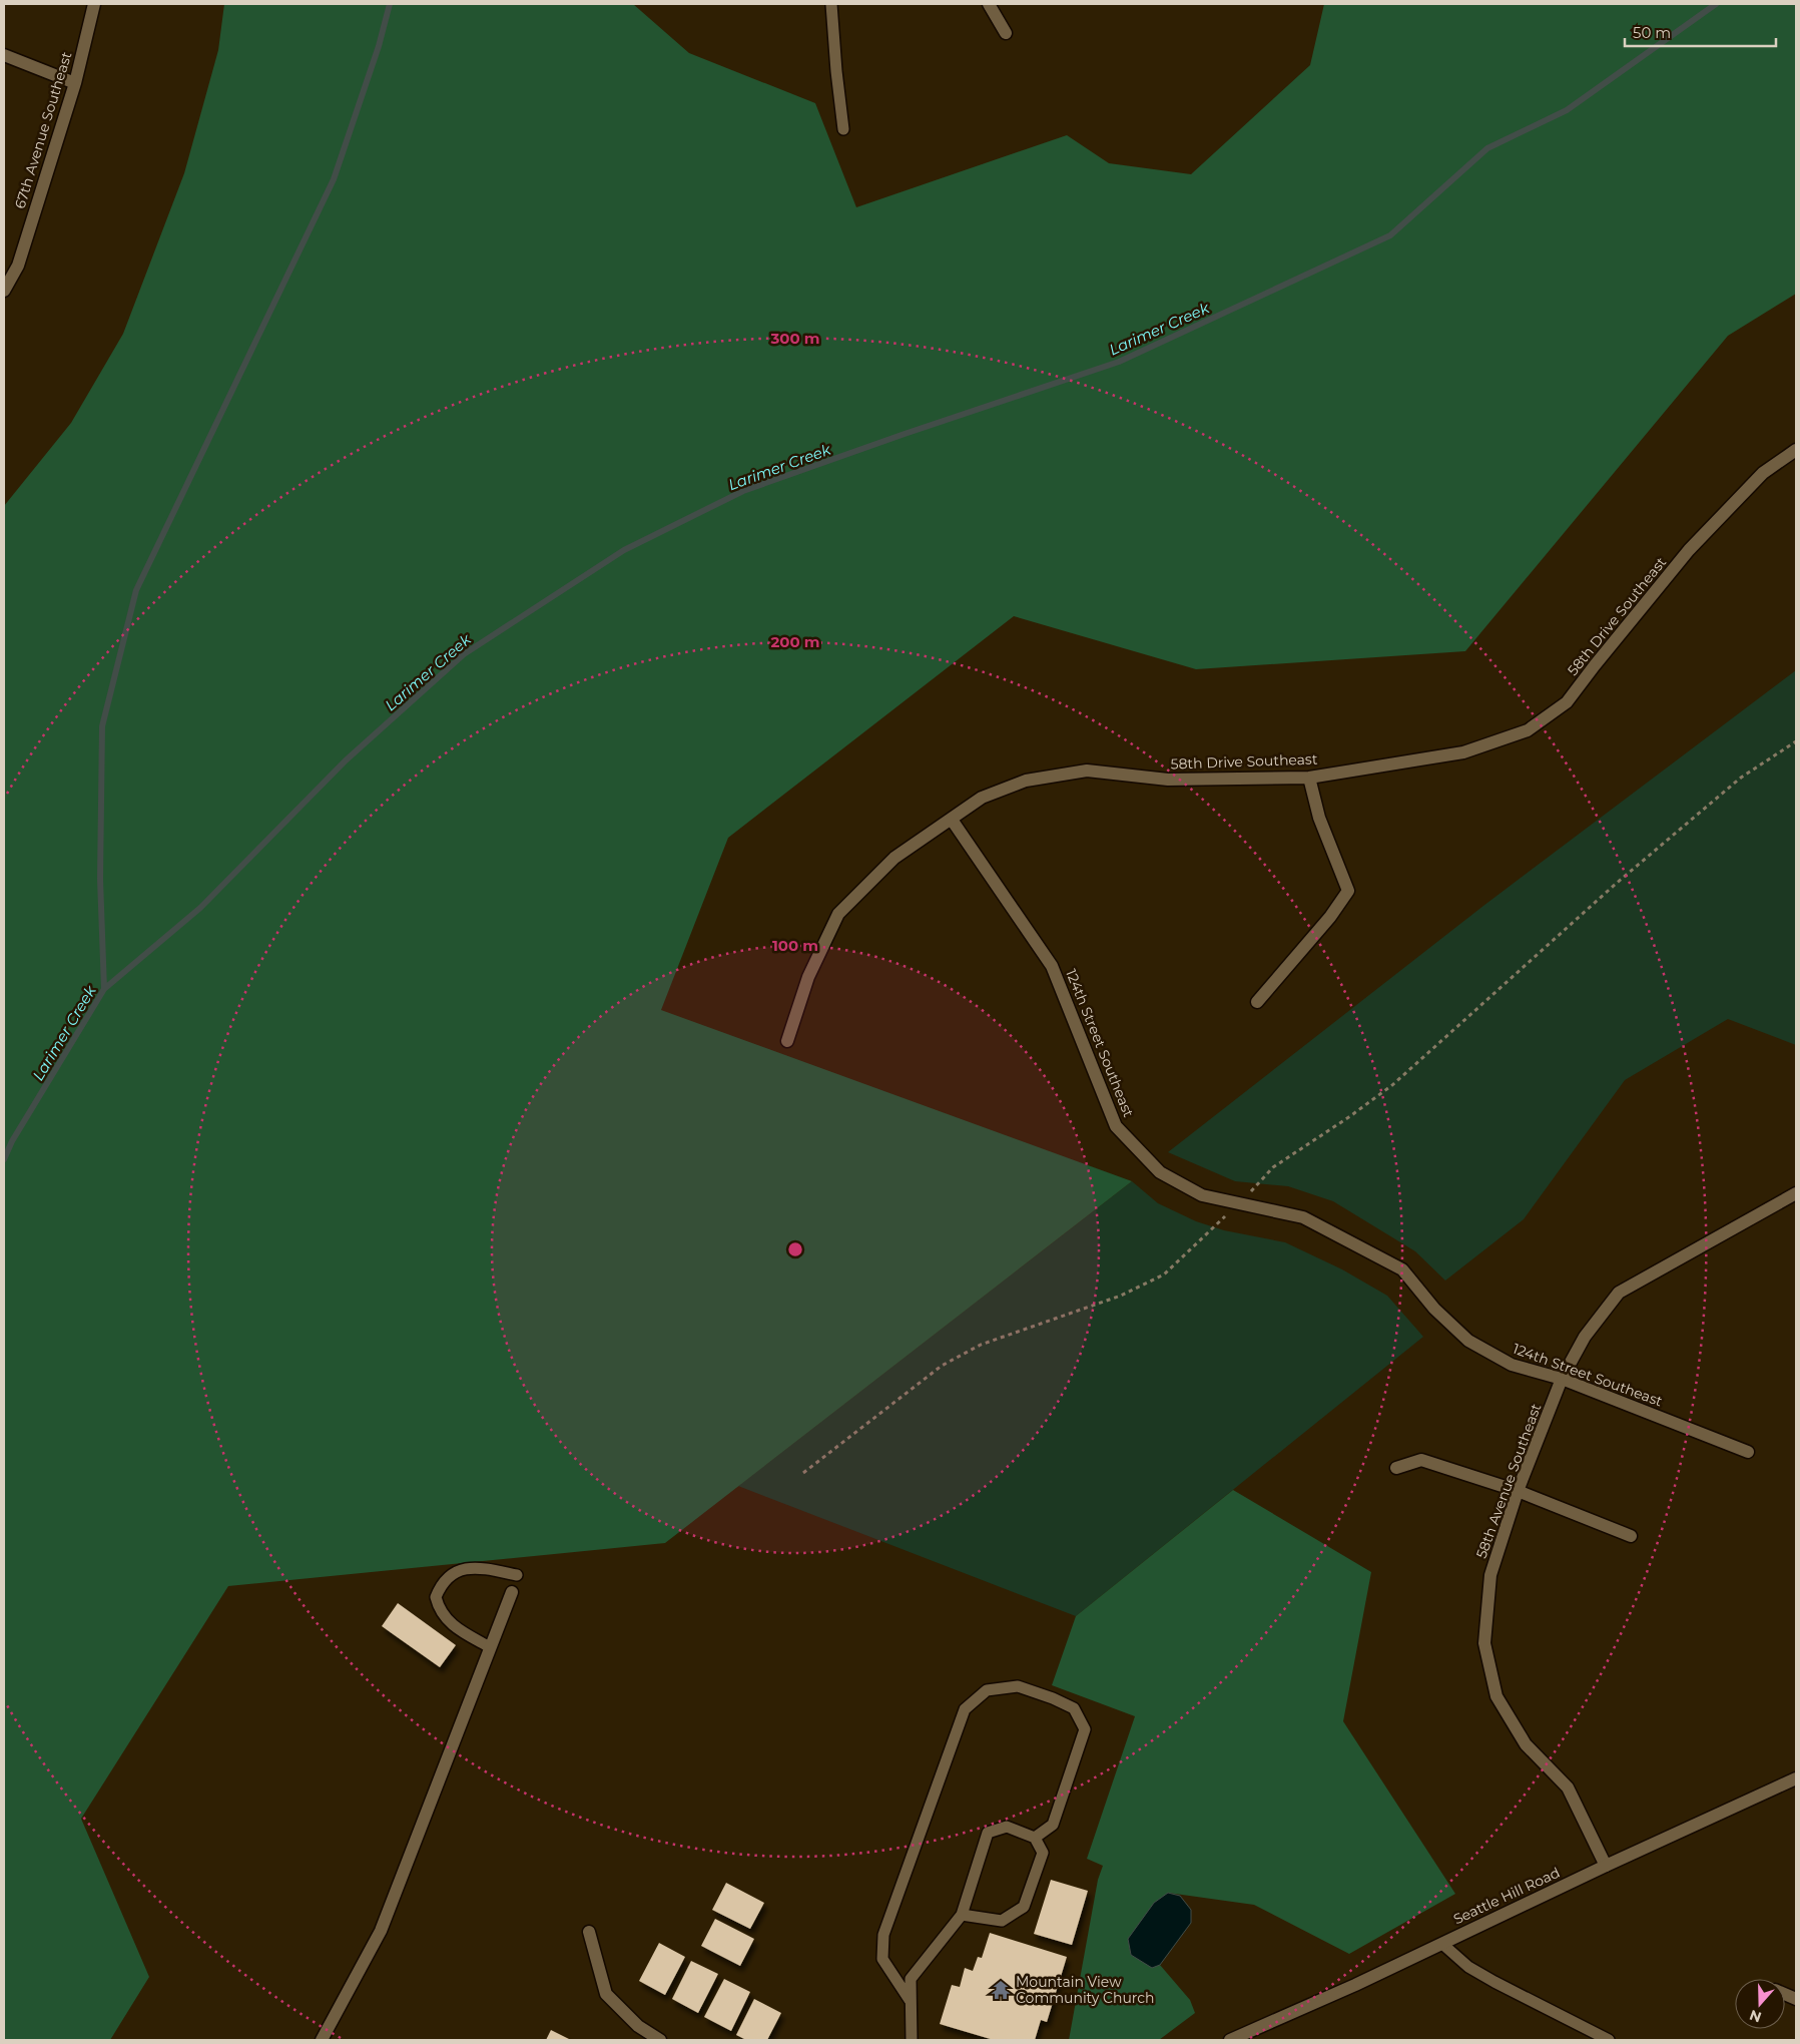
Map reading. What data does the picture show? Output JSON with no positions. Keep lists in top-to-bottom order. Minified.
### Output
{"streets":{"street":["67th Avenue Southeast","58th Drive Southeast","124th Street Southeast","58th Avenue Southeast","Seattle Hill Road"]},"crossings":[["58th Drive Southeast","124th Street Southeast"],["124th Street Southeast","58th Avenue Southeast"],["58th Avenue Southeast","Seattle Hill Road"]],"water":["Larimer Creek"],"places":{"temple":["Mountain View Community Church"]},"scale_bar":"50 m","north":"bottom","rings":["300 m","200 m","100 m"]}
